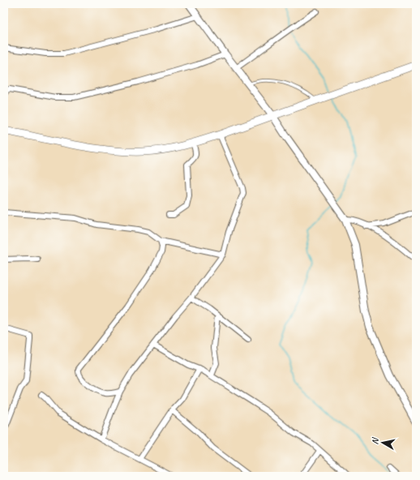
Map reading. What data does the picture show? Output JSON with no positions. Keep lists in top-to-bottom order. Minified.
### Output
{"north":"left"}
